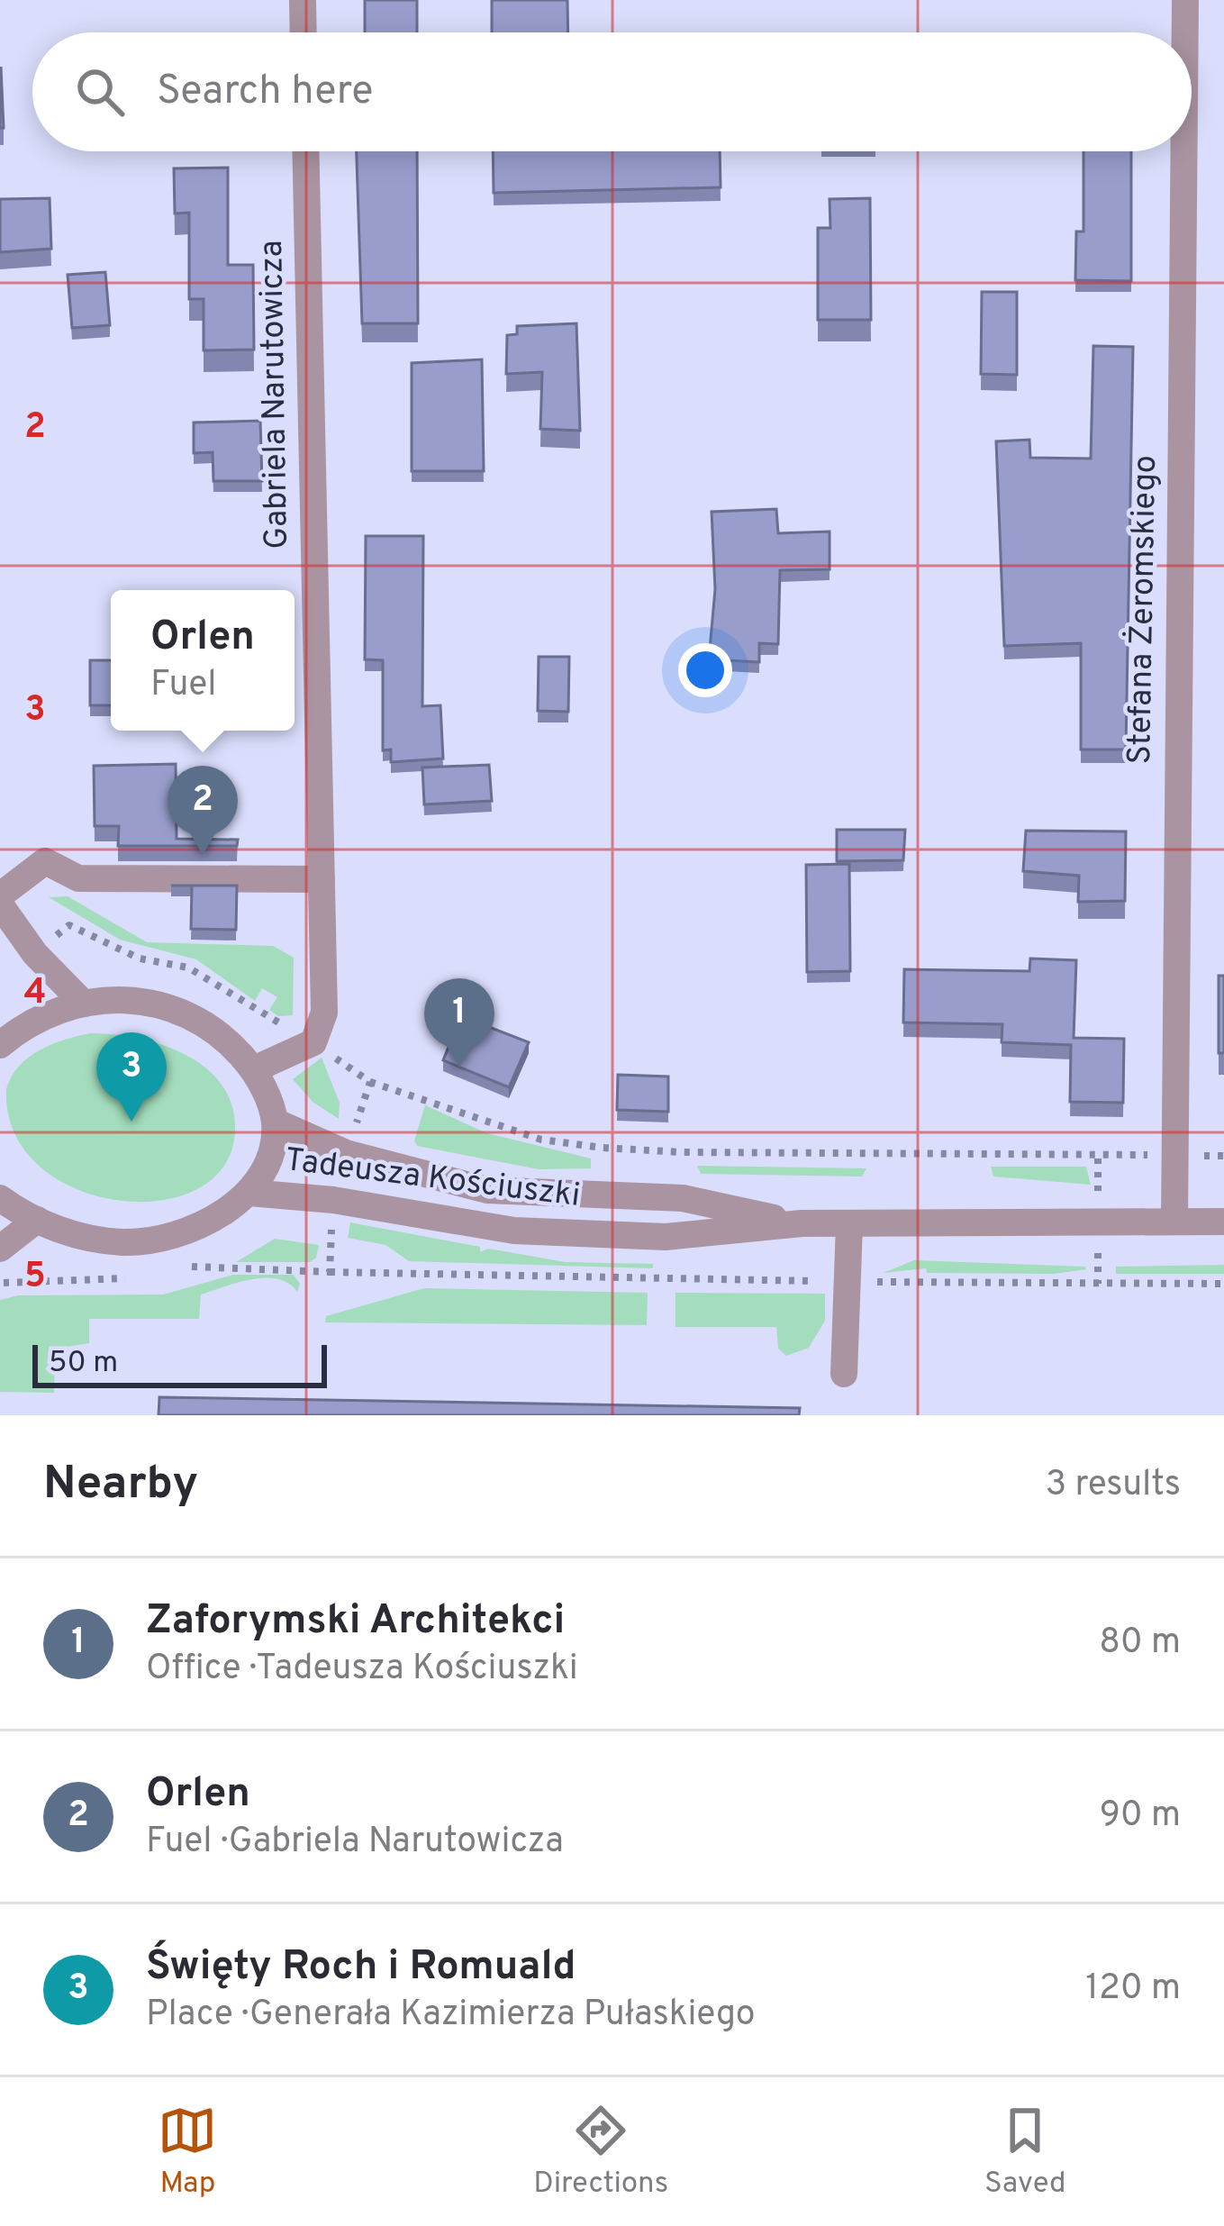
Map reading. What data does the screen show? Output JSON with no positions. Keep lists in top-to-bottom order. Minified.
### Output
{"streets":{"street":["Gabriela Narutowicza","Stefana Żeromskiego","Tadeusza Kościuszki"]},"crossings":[["Stefana Żeromskiego","Tadeusza Kościuszki"]],"scale_bar":"50 m","page":{"search":"Search here","popup":["Orlen","Fuel"],"pins":["2","1","3"],"scale":"50 m","heading":["Nearby","3 results"],"list":[{"mark":"1","name":"Zaforymski Architekci","note":"Office · Tadeusza Kościuszki","value":"80 m"},{"mark":"2","name":"Orlen","note":"Fuel · Gabriela Narutowicza","value":"90 m"},{"mark":"3","name":"Święty Roch i Romuald","note":"Place · Generała Kazimierza Pułaskiego","value":"120 m"}],"nav":["Map","Directions","Saved"]},"grid":{"rows":["2","3","4","5"]}}
